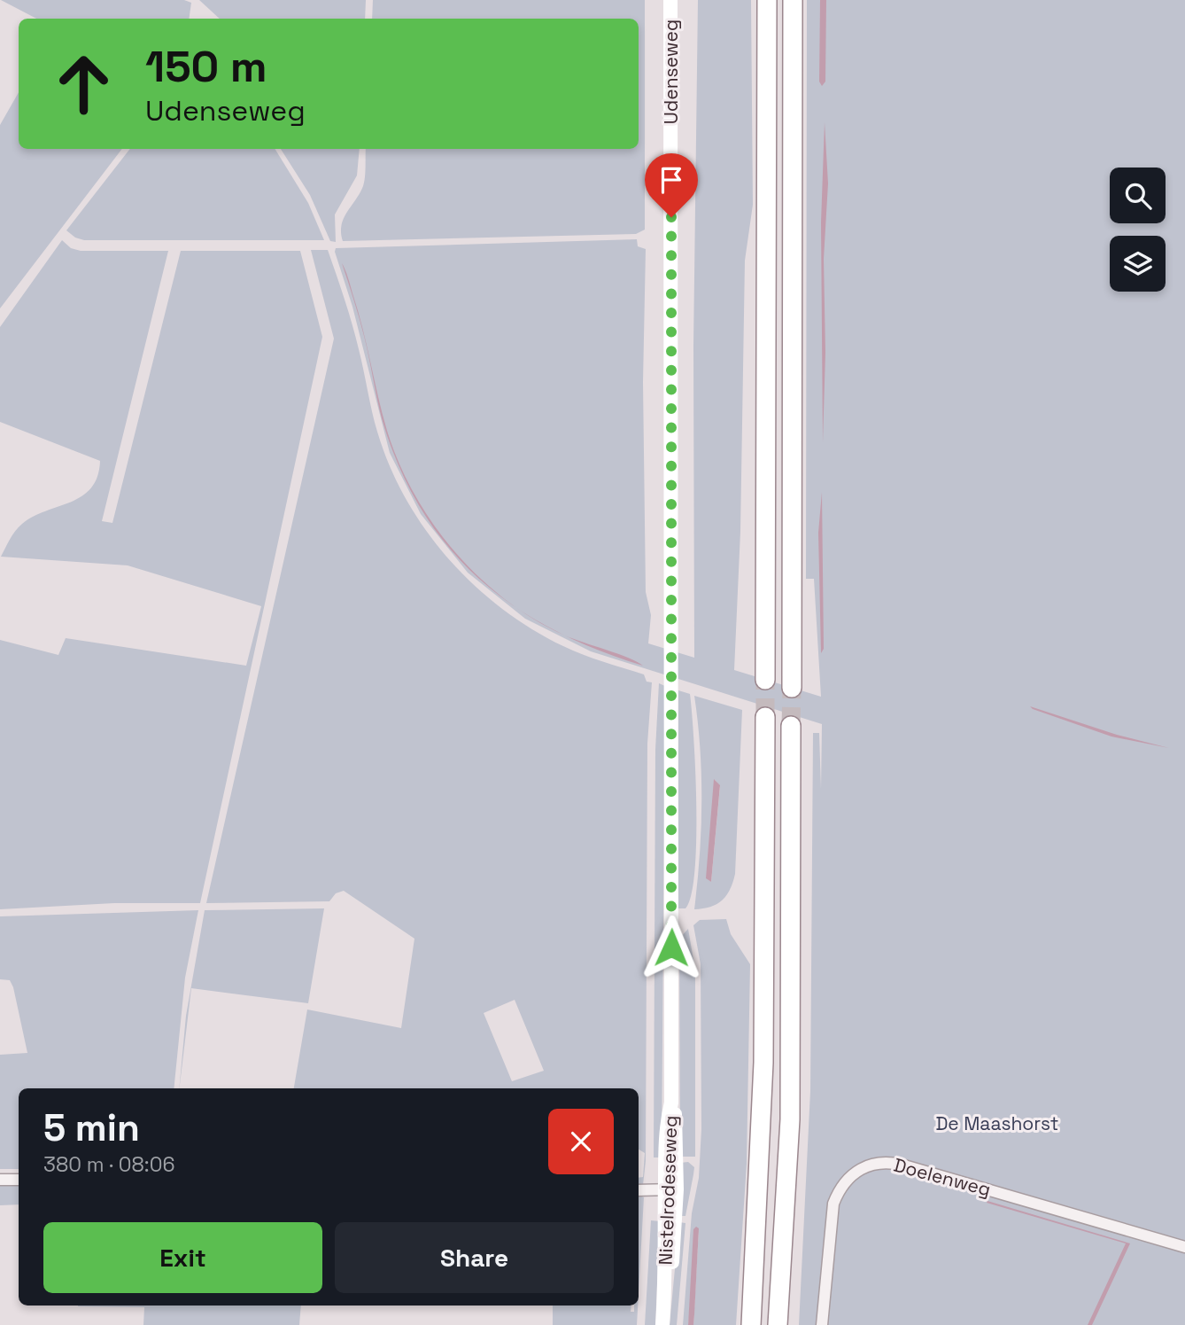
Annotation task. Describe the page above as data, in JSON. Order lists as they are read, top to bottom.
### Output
{
  "streets": {
    "street": ["Udenseweg", "Doelenweg", "Nistelrodeseweg"]
  },
  "crossings": [
    ["Udenseweg", "Nistelrodeseweg"]
  ],
  "parks": ["De Maashorst"],
  "page": {
    "turn": ["150 m", "Udenseweg"],
    "heading": ["5 min", "380 m · 08:06"],
    "buttons": ["Exit", "Share"]
  }
}
